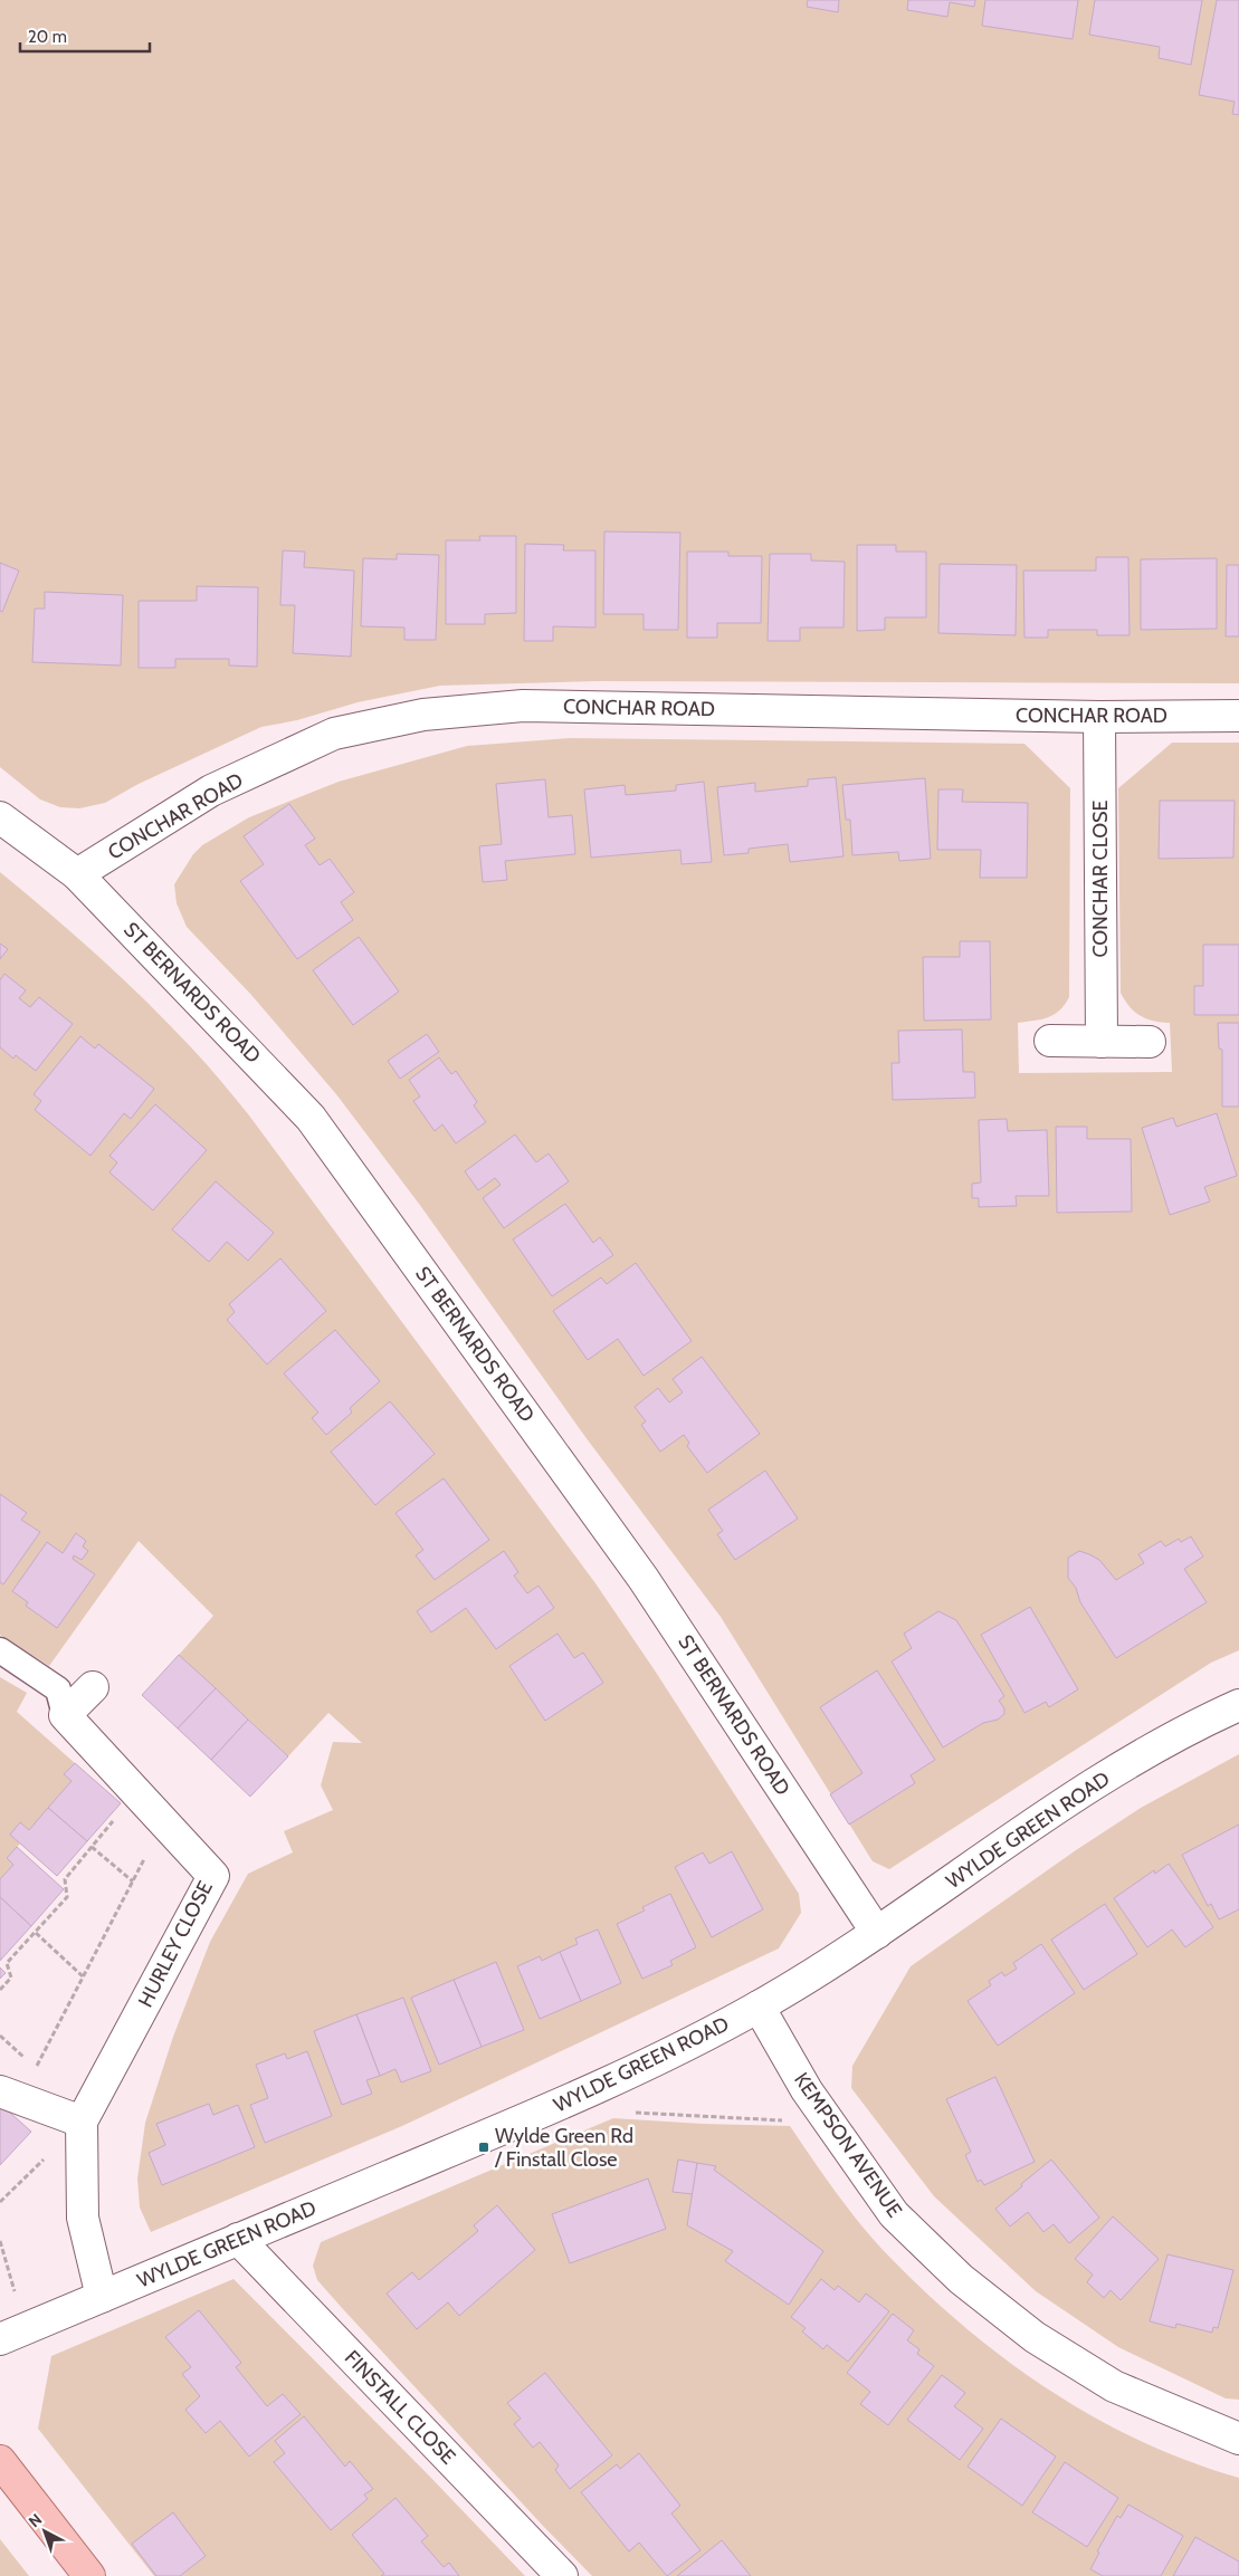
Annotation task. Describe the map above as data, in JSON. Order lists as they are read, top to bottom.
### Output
{
  "streets": {
    "street": [
      "CONCHAR ROAD",
      "CONCHAR CLOSE",
      "ST BERNARDS ROAD",
      "WYLDE GREEN ROAD",
      "HURLEY CLOSE",
      "KEMPSON AVENUE",
      "FINSTALL CLOSE"
    ]
  },
  "crossings": [
    ["CONCHAR ROAD", "CONCHAR CLOSE"],
    ["CONCHAR ROAD", "ST BERNARDS ROAD"],
    ["ST BERNARDS ROAD", "WYLDE GREEN ROAD"],
    ["WYLDE GREEN ROAD", "HURLEY CLOSE"],
    ["WYLDE GREEN ROAD", "KEMPSON AVENUE"],
    ["WYLDE GREEN ROAD", "FINSTALL CLOSE"]
  ],
  "places": {
    "transit": ["Wylde Green Rd / Finstall Close"]
  },
  "scale_bar": "20 m",
  "north": "top left"
}
